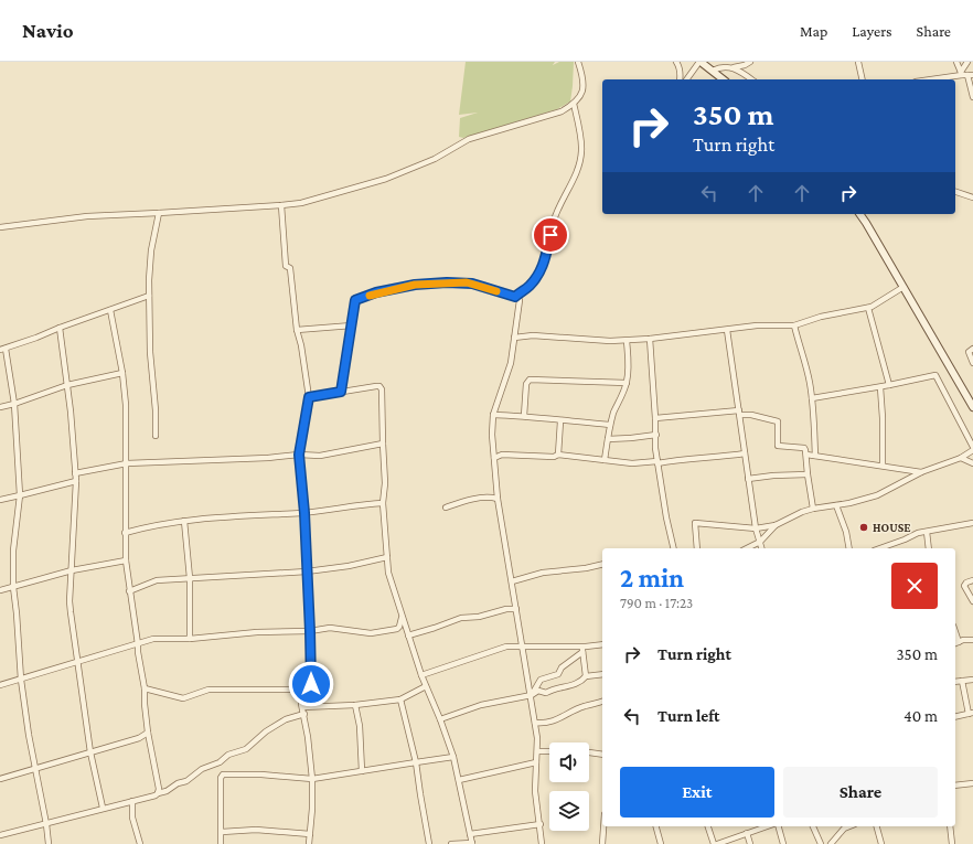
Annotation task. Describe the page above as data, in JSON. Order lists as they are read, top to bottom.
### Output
{
  "places": ["HOUSE"],
  "page": {
    "header": "Navio",
    "nav": ["Map", "Layers", "Share"],
    "turn": ["350 m", "Turn right"],
    "heading": ["2 min", "790 m · 17:23"],
    "list": [
      {
        "name": "Turn right",
        "value": "350 m"
      },
      {
        "name": "Turn left",
        "value": "40 m"
      }
    ],
    "buttons": ["Exit", "Share"]
  }
}
